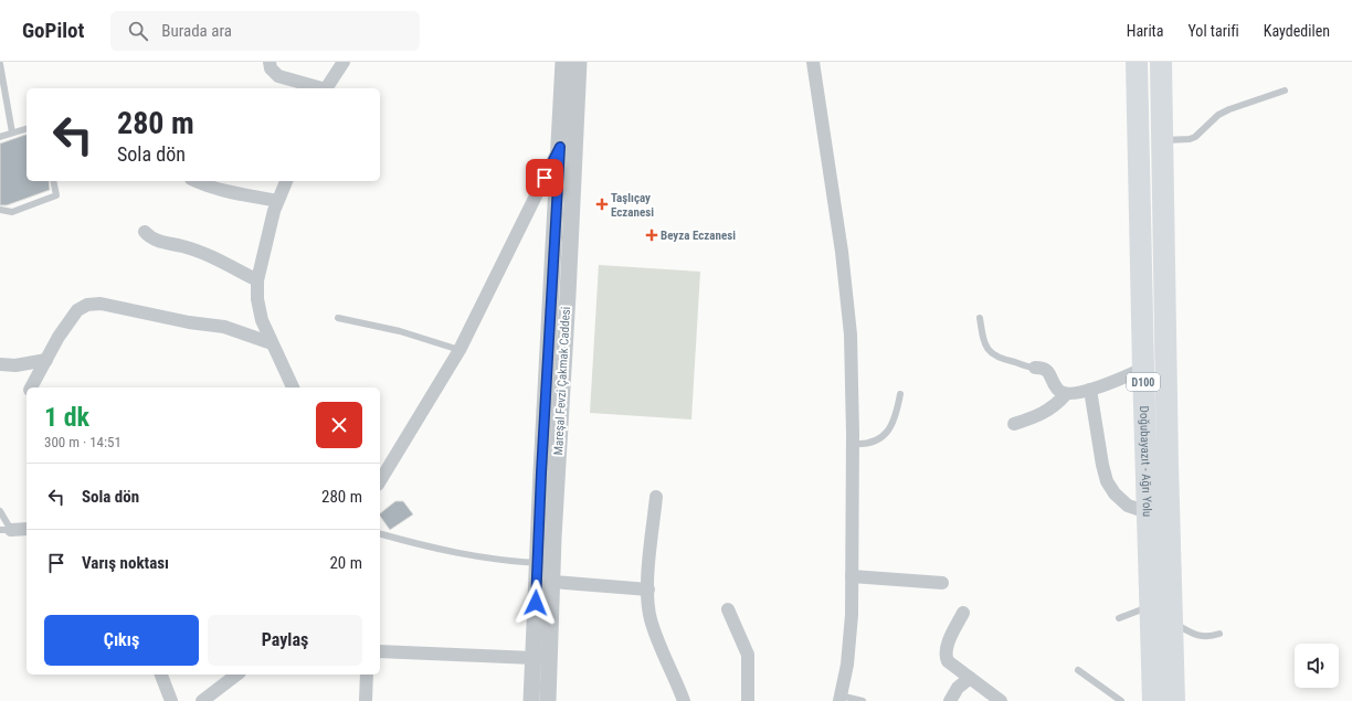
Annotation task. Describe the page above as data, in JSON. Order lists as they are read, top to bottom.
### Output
{
  "streets": {
    "highway": ["D100", "Doğubayazıt - Ağrı Yolu"],
    "street": ["Mareşal Fevzi Çakmak Caddesi"]
  },
  "places": {
    "health": ["Taşlıçay Eczanesi", "Beyza Eczanesi"]
  },
  "page": {
    "header": "GoPilot",
    "search": "Burada ara",
    "nav": ["Harita", "Yol tarifi", "Kaydedilen"],
    "turn": ["280 m", "Sola dön"],
    "heading": ["1 dk", "300 m · 14:51"],
    "list": [
      {
        "name": "Sola dön",
        "value": "280 m"
      },
      {
        "name": "Varış noktası",
        "value": "20 m"
      }
    ],
    "buttons": ["Çıkış", "Paylaş"]
  }
}
